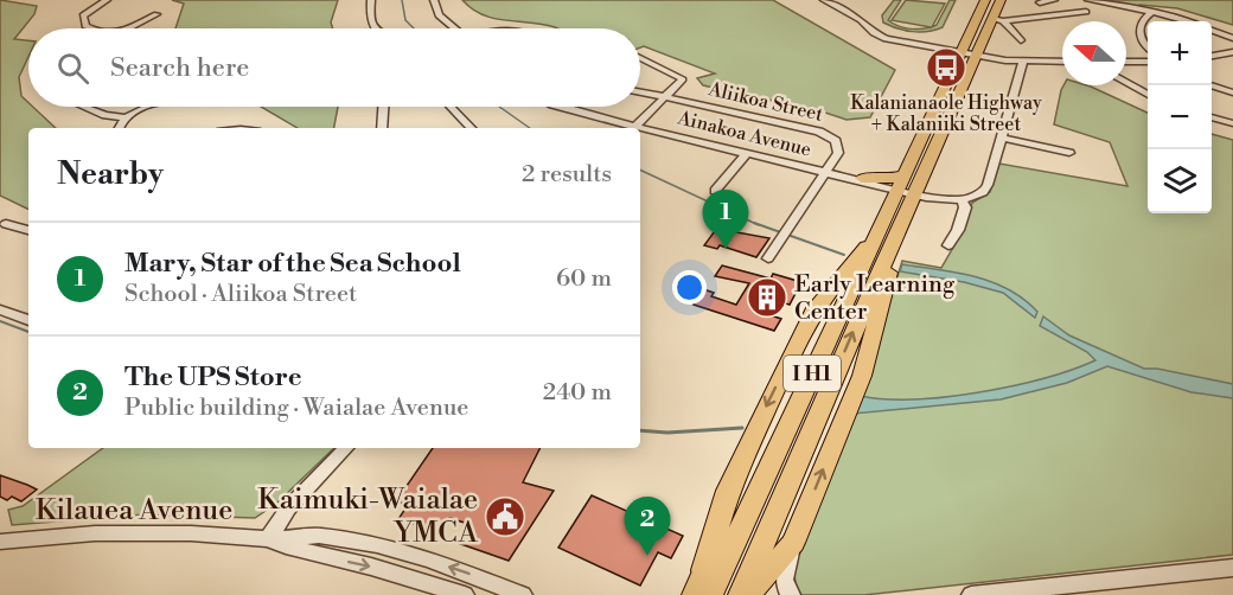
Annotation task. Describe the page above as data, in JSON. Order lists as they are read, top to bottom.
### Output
{
  "streets": {
    "highway": ["I H1"],
    "street": ["Aliikoa Street", "Ainakoa Avenue", "Kilauea Avenue"]
  },
  "crossings": [
    ["Aliikoa Street", "Ainakoa Avenue"]
  ],
  "places": {
    "bus stop": ["Kalanianaole Highway + Kalaniiki Street"],
    "building": ["Early Learning Center"],
    "public building": ["Kaimuki-Waialae YMCA"]
  },
  "north": "left",
  "page": {
    "map_buttons": ["+", "−"],
    "search": "Search here",
    "heading": ["Nearby", "2 results"],
    "pins": ["1", "2"],
    "list": [
      {
        "mark": "1",
        "name": "Mary, Star of the Sea School",
        "note": "School · Aliikoa Street",
        "value": "60 m"
      },
      {
        "mark": "2",
        "name": "The UPS Store",
        "note": "Public building · Waialae Avenue",
        "value": "240 m"
      }
    ]
  }
}
